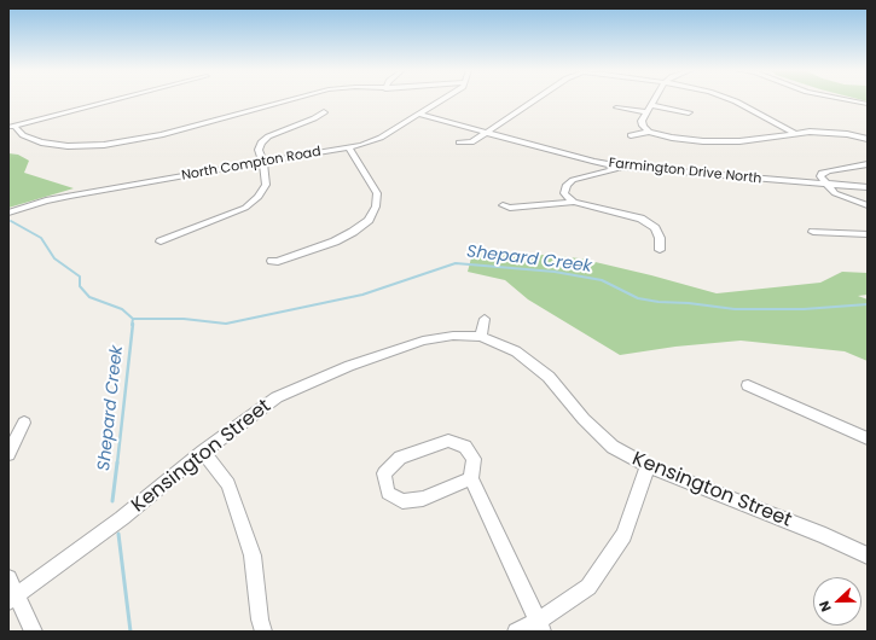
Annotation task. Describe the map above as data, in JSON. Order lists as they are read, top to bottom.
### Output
{
  "streets": {
    "street": ["North Compton Road", "Farmington Drive North", "Kensington Street"]
  },
  "crossings": [
    ["North Compton Road", "Farmington Drive North"]
  ],
  "water": ["Shepard Creek"],
  "north": "left"
}
